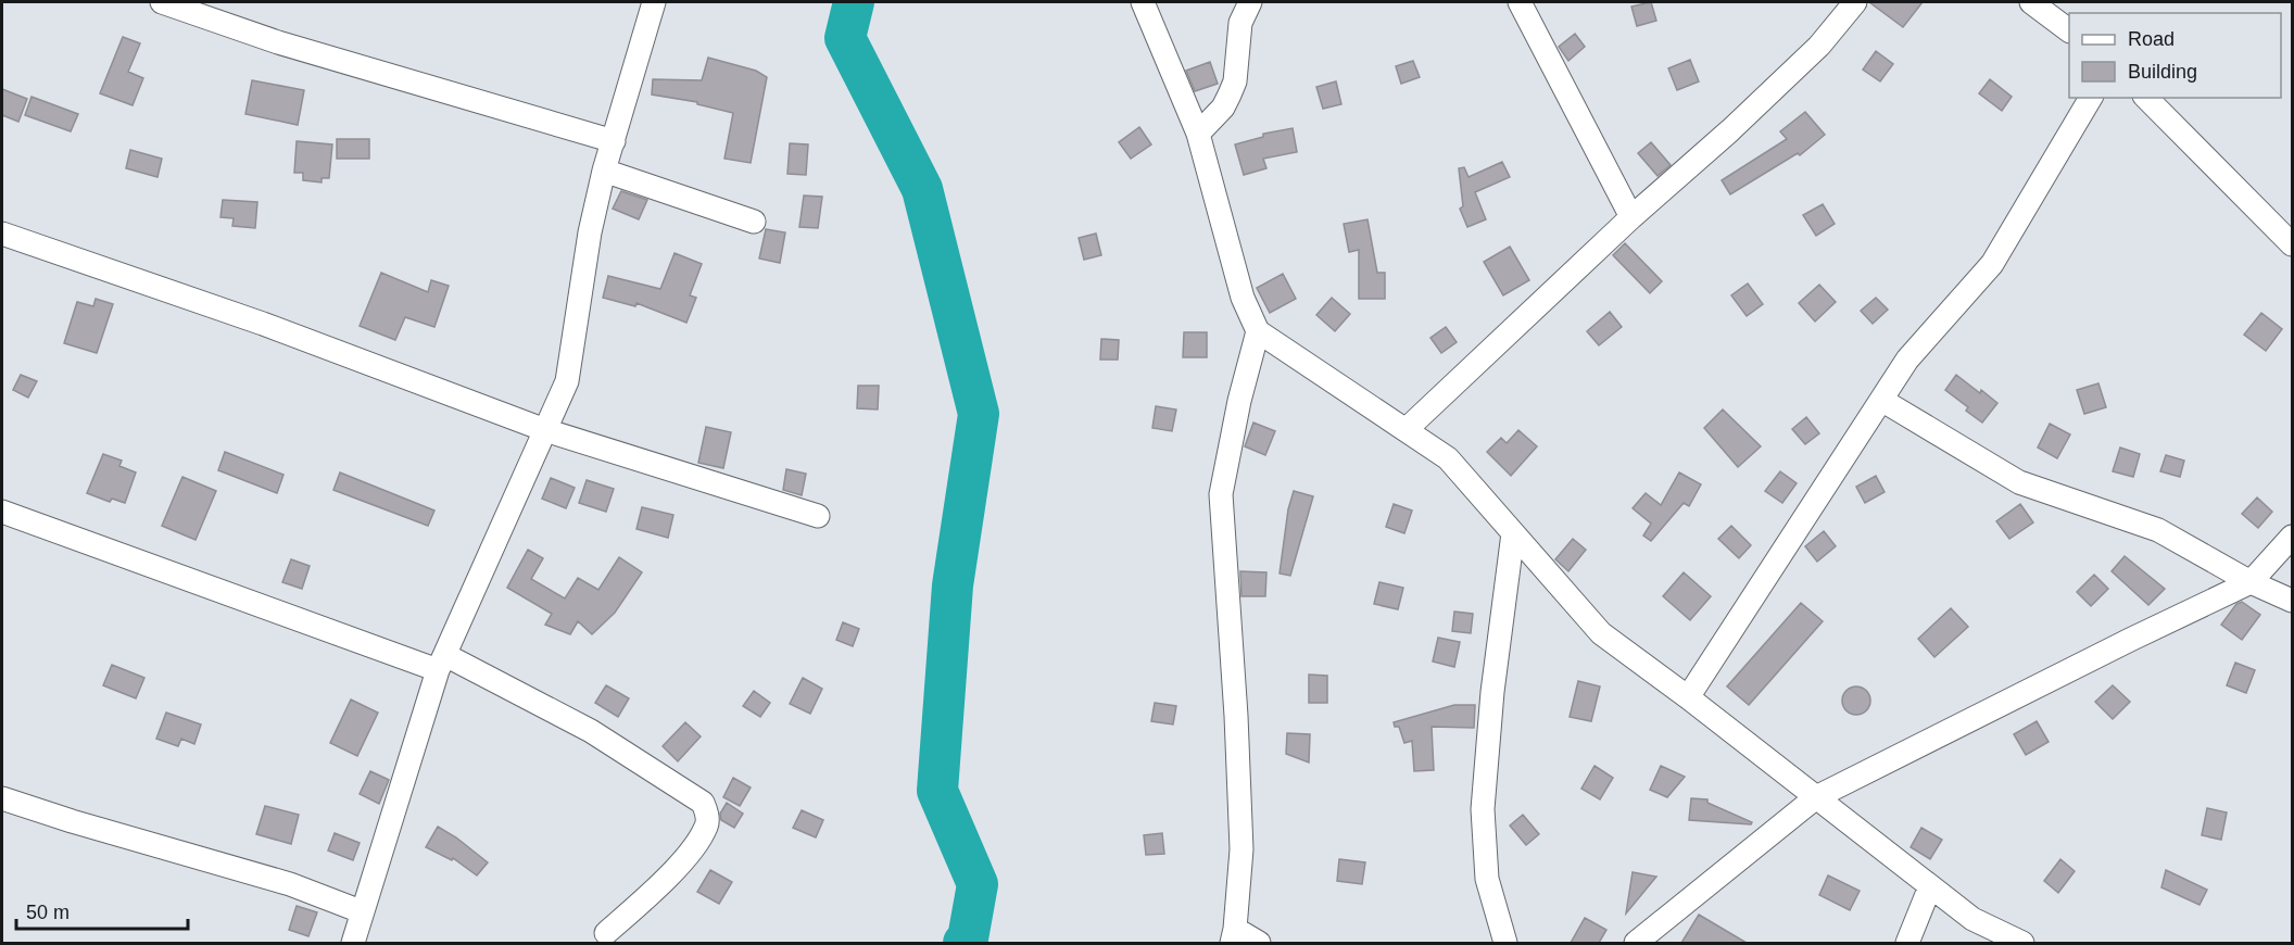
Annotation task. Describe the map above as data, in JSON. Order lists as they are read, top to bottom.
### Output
{
  "legend": ["Road", "Building"],
  "scale_bar": "50 m"
}
